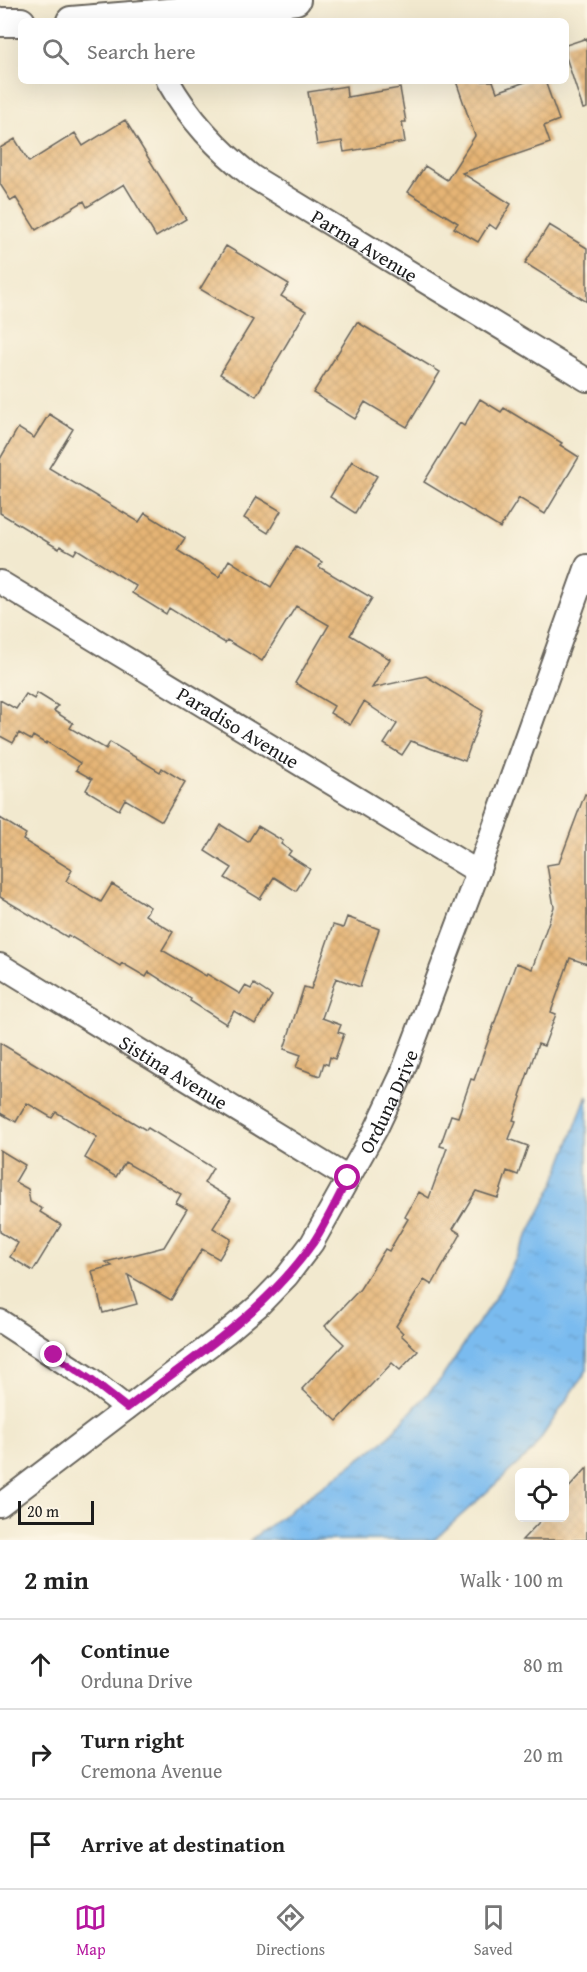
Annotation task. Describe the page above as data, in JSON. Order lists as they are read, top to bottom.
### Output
{
  "streets": {
    "street": [
      "Parma Avenue",
      "Paradiso Avenue",
      "Sistina Avenue",
      "Orduna Drive"
    ]
  },
  "crossings": [
    ["Paradiso Avenue", "Orduna Drive"],
    ["Sistina Avenue", "Orduna Drive"]
  ],
  "scale_bar": "20 m",
  "page": {
    "search": "Search here",
    "scale": "20 m",
    "heading": ["2 min", "Walk · 100 m"],
    "list": [
      ["Continue", "Orduna Drive", "80 m"],
      ["Turn right", "Cremona Avenue", "20 m"],
      "Arrive at destination"
    ],
    "nav": ["Map", "Directions", "Saved"]
  }
}
